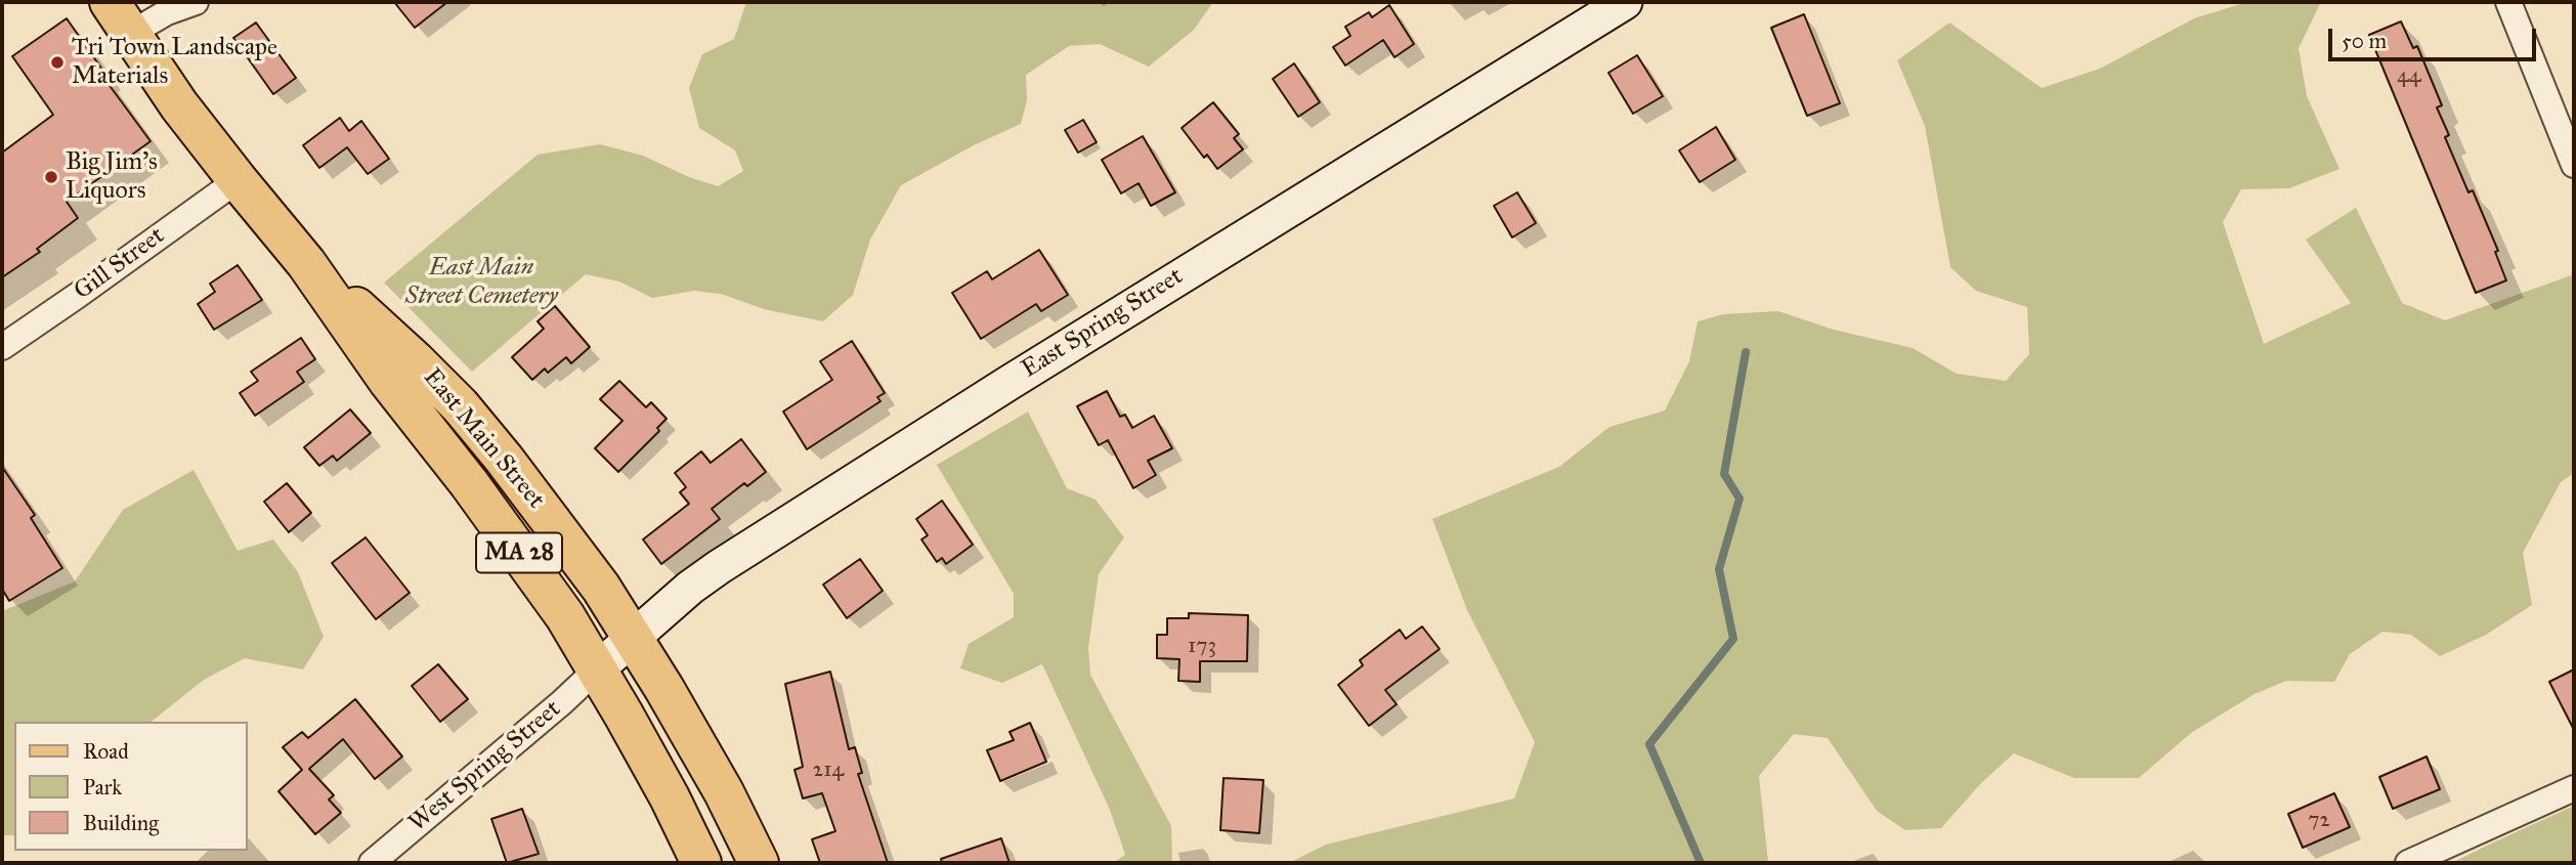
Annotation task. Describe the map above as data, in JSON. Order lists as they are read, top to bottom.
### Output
{
  "streets": {
    "main road": ["East Spring Street", "East Main Street", "MA 28"],
    "street": ["Gill Street", "West Spring Street"]
  },
  "crossings": [
    ["Gill Street", "East Main Street"],
    ["East Spring Street", "East Main Street"],
    ["East Spring Street", "West Spring Street"],
    ["East Main Street", "West Spring Street"]
  ],
  "parks": ["East Main Street Cemetery"],
  "places": ["Tri Town Landscape Materials", "Big Jim's Liquors"],
  "house_numbers": [
    "44",
    "173",
    "214",
    "72"
  ],
  "legend": ["Road", "Park", "Building"],
  "scale_bar": "50 m"
}
